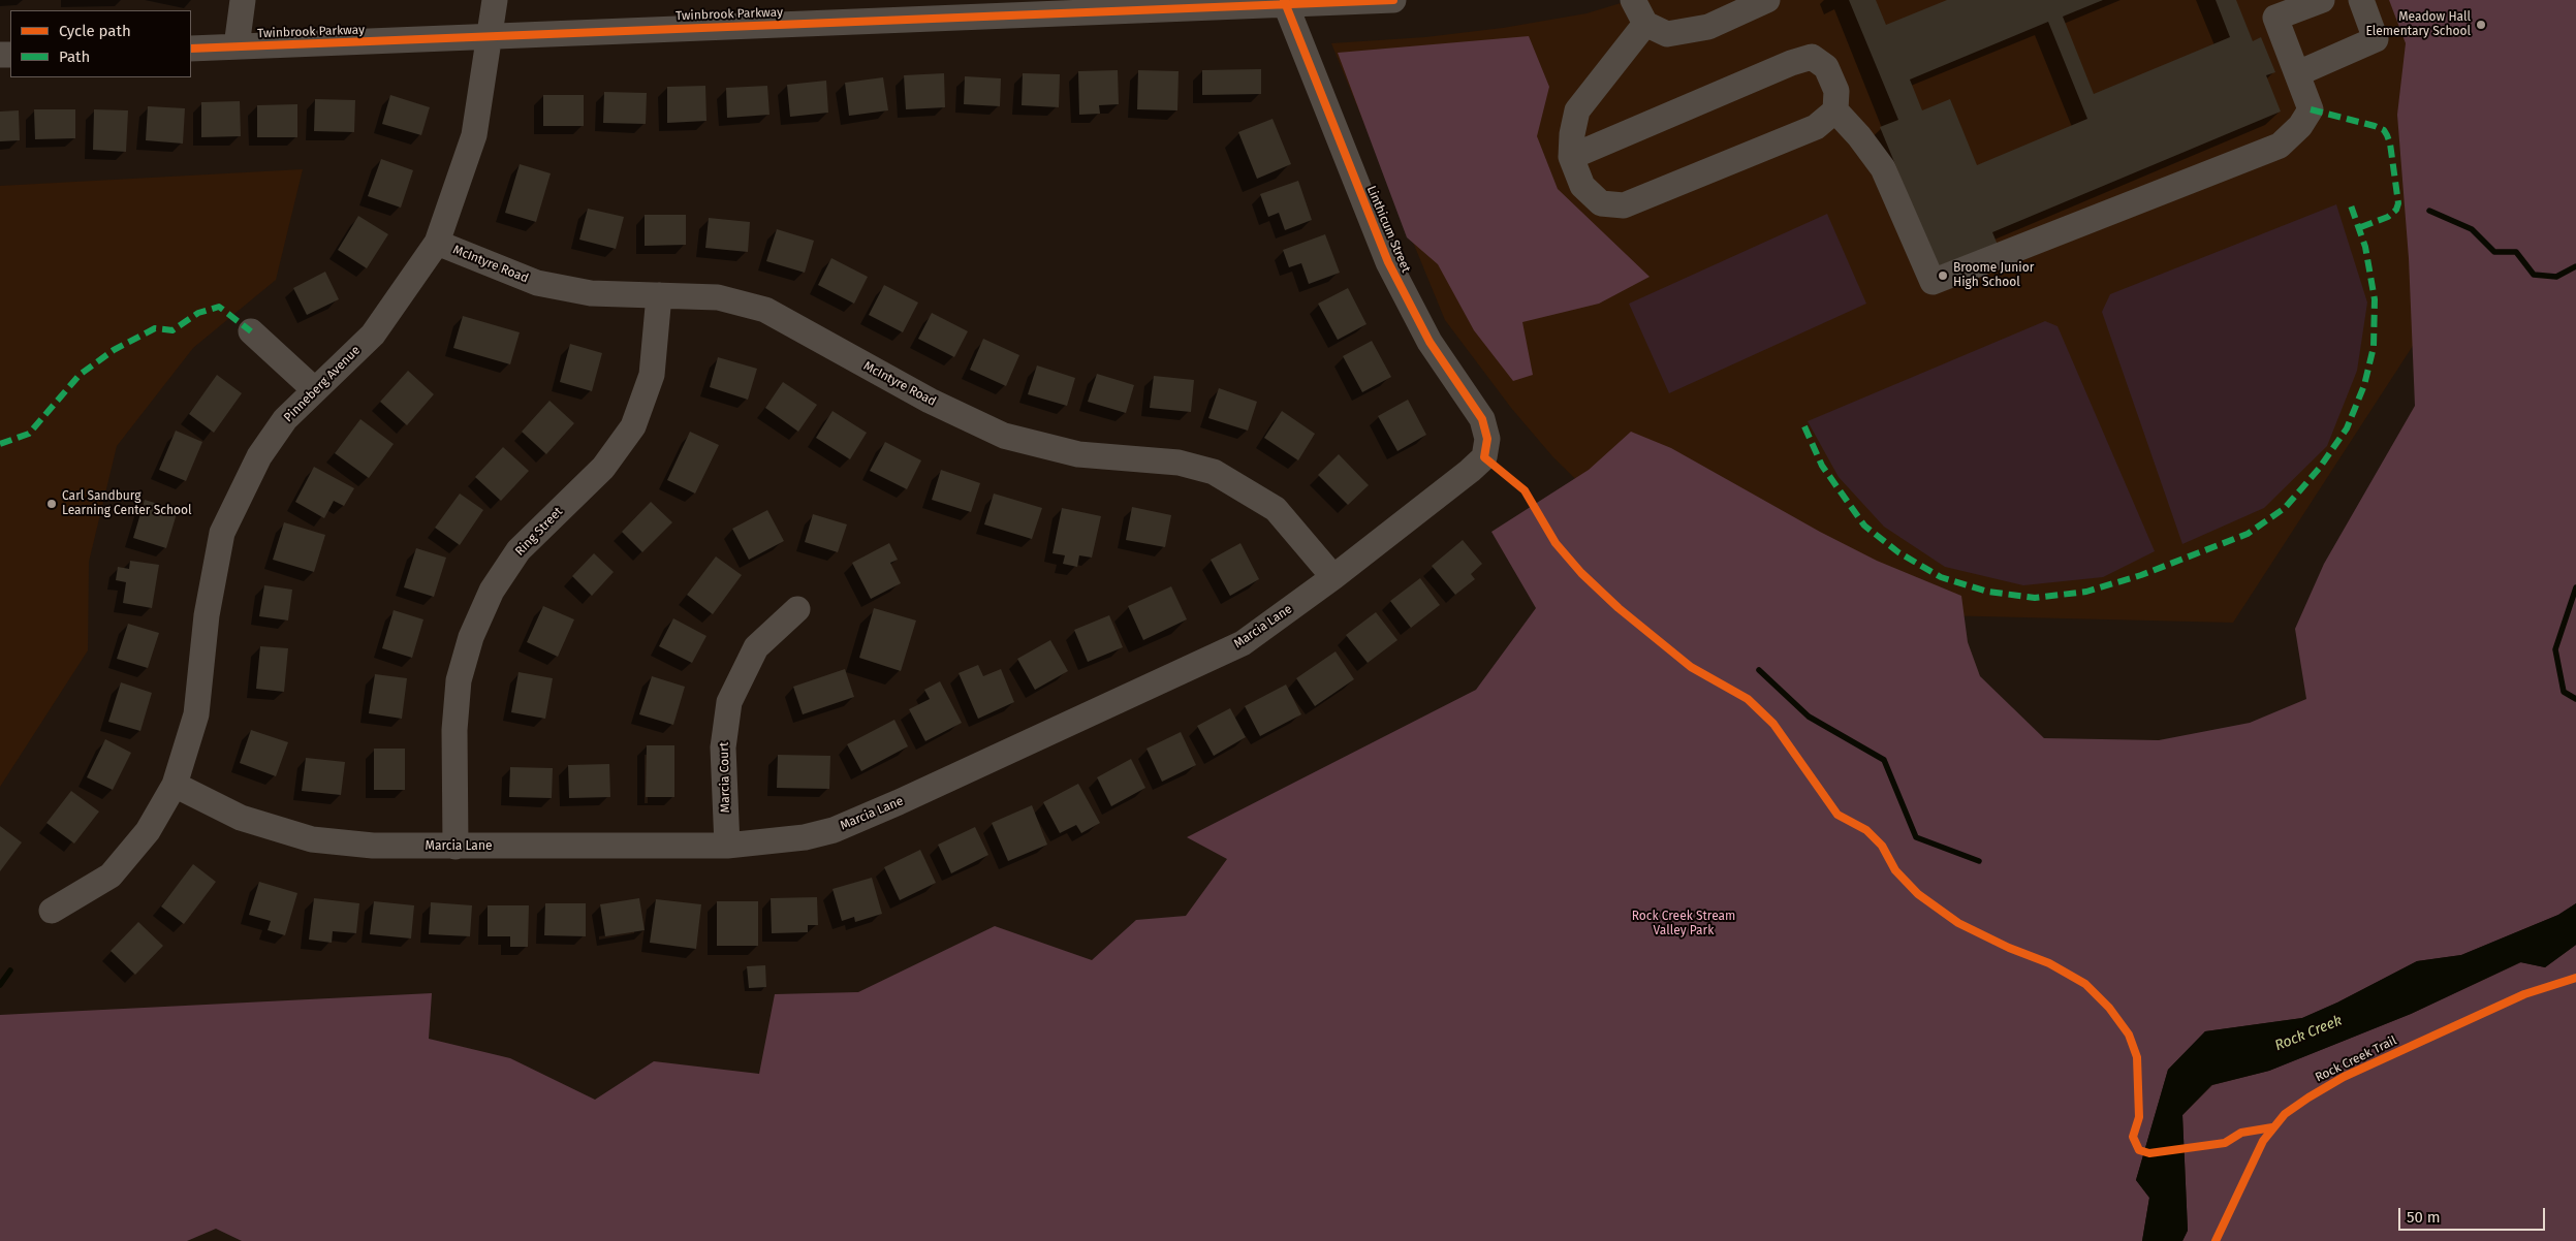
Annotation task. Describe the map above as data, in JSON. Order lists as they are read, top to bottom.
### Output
{
  "streets": {
    "street": [
      "Twinbrook Parkway",
      "Linthicum Street",
      "McIntyre Road",
      "Pinneberg Avenue",
      "Ring Street",
      "Marcia Lane",
      "Marcia Court"
    ],
    "cycle path": ["Rock Creek Trail"]
  },
  "crossings": [
    ["Twinbrook Parkway", "Linthicum Street"],
    ["Twinbrook Parkway", "Pinneberg Avenue"],
    ["Linthicum Street", "Marcia Lane"],
    ["McIntyre Road", "Pinneberg Avenue"],
    ["McIntyre Road", "Ring Street"],
    ["McIntyre Road", "Marcia Lane"],
    ["Pinneberg Avenue", "Marcia Lane"],
    ["Ring Street", "Marcia Lane"],
    ["Marcia Lane", "Marcia Court"]
  ],
  "water": ["Rock Creek"],
  "parks": ["Rock Creek Stream Valley Park"],
  "places": ["Meadow Hall Elementary School", "Broome Junior High School", "Carl Sandburg Learning Center School"],
  "legend": ["Cycle path", "Path"],
  "scale_bar": "50 m"
}
